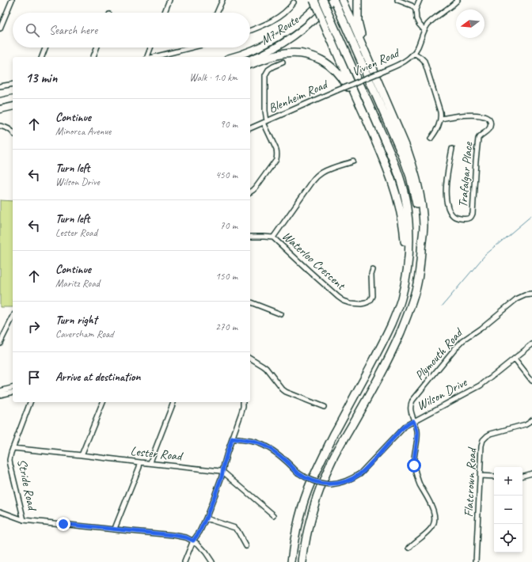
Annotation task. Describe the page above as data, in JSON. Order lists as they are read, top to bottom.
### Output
{
  "streets": {
    "highway": ["M7 Route"],
    "street": [
      "Vivien Road",
      "Blenheim Road",
      "Trafalgar Place",
      "Waterloo Crescent",
      "Plymouth Road",
      "Wilson Drive",
      "Lester Road",
      "Flatcrown Road",
      "Stride Road"
    ]
  },
  "crossings": [
    ["Vivien Road", "Blenheim Road"],
    ["Plymouth Road", "Wilson Drive"],
    ["Lester Road", "Stride Road"]
  ],
  "north": "left",
  "page": {
    "search": "Search here",
    "heading": ["13 min", "Walk · 1.0 km"],
    "list": [
      ["Continue", "Minorca Avenue", "90 m"],
      ["Turn left", "Wilson Drive", "450 m"],
      ["Turn left", "Lester Road", "70 m"],
      ["Continue", "Maritz Road", "150 m"],
      ["Turn right", "Caversham Road", "270 m"],
      "Arrive at destination"
    ],
    "map_buttons": ["+", "−"]
  }
}
